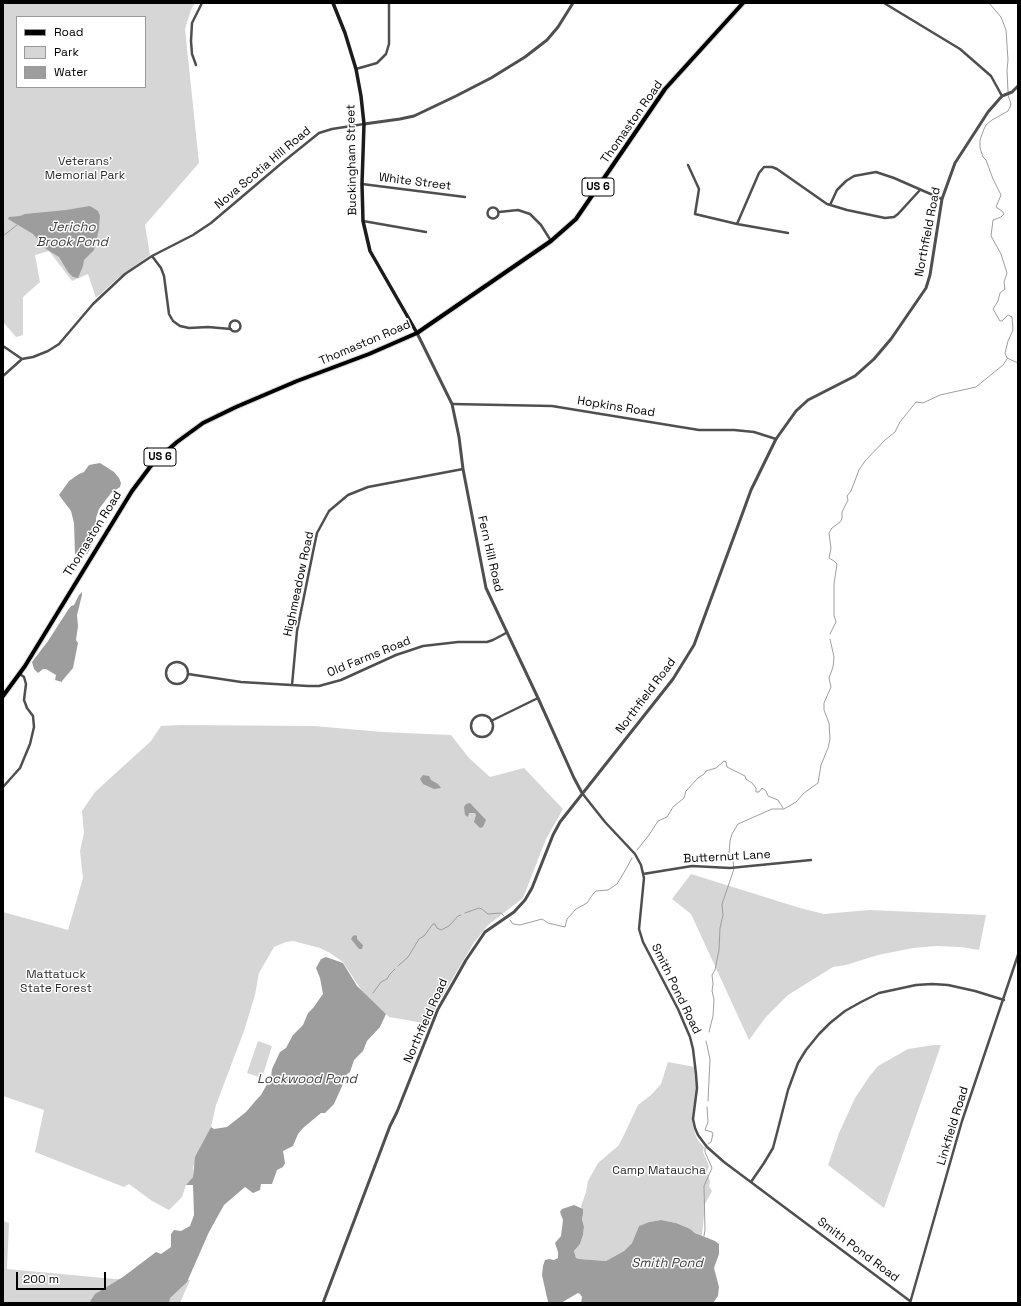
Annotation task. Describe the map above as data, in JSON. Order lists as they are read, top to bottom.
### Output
{
  "streets": {
    "main road": ["Thomaston Road", "Buckingham Street", "US 6"],
    "street": [
      "Nova Scotia Hill Road",
      "White Street",
      "Northfield Road",
      "Hopkins Road",
      "Fern Hill Road",
      "Highmeadow Road",
      "Old Farms Road",
      "Butternut Lane",
      "Smith Pond Road",
      "Linkfield Road"
    ]
  },
  "crossings": [
    ["Thomaston Road", "Buckingham Street"],
    ["Thomaston Road", "Fern Hill Road"],
    ["Buckingham Street", "Nova Scotia Hill Road"],
    ["Buckingham Street", "White Street"],
    ["Buckingham Street", "Fern Hill Road"],
    ["Northfield Road", "Hopkins Road"],
    ["Northfield Road", "Fern Hill Road"],
    ["Northfield Road", "Smith Pond Road"],
    ["Hopkins Road", "Fern Hill Road"],
    ["Fern Hill Road", "Highmeadow Road"],
    ["Fern Hill Road", "Old Farms Road"],
    ["Fern Hill Road", "Smith Pond Road"],
    ["Highmeadow Road", "Old Farms Road"],
    ["Butternut Lane", "Smith Pond Road"],
    ["Smith Pond Road", "Linkfield Road"]
  ],
  "water": ["Jericho Brook Pond", "Lockwood Pond", "Smith Pond"],
  "parks": ["Veterans' Memorial Park", "Mattatuck State Forest", "Camp Mataucha"],
  "legend": ["Road", "Park", "Water"],
  "scale_bar": "200 m"
}
